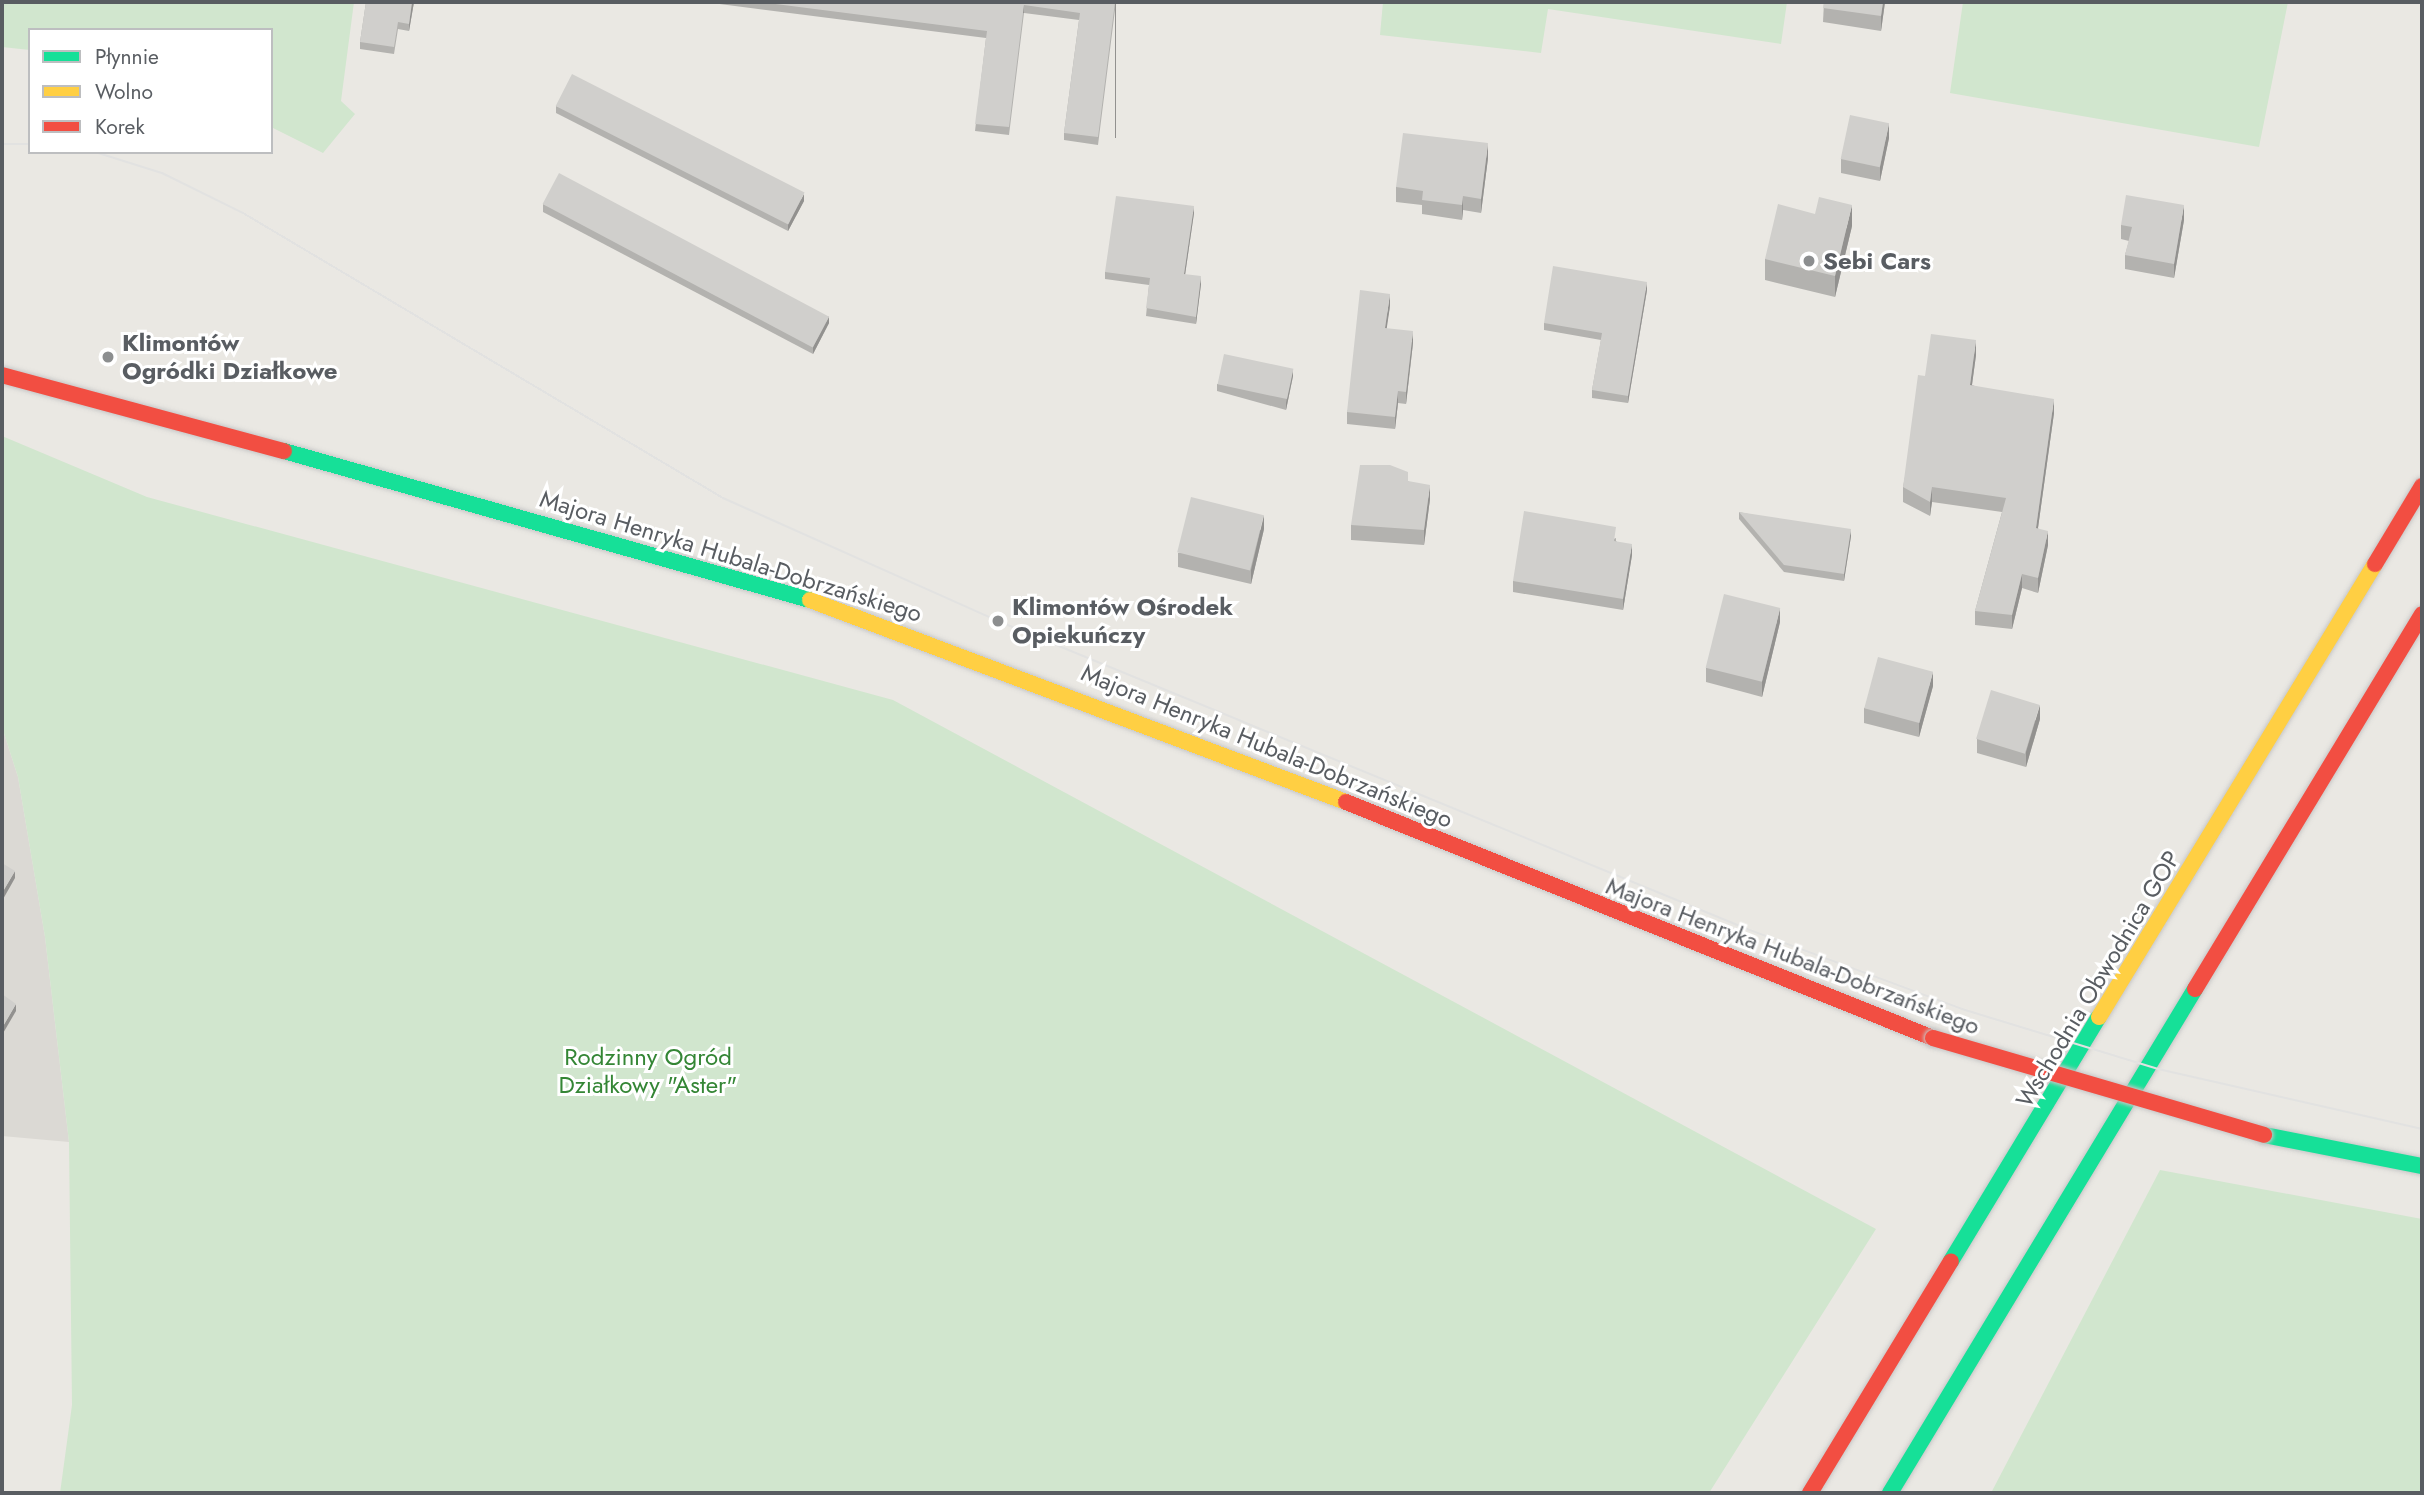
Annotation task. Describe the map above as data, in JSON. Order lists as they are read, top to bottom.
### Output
{
  "streets": {
    "main road": ["Majora Henryka Hubala-Dobrzańskiego", "Wschodnia Obwodnica GOP"]
  },
  "parks": ["Rodzinny Ogród Działkowy \"Aster\""],
  "places": ["Sebi Cars", "Klimontów Ogródki Działkowe", "Klimontów Ośrodek Opiekuńczy"],
  "legend": ["Płynnie", "Wolno", "Korek"]
}
